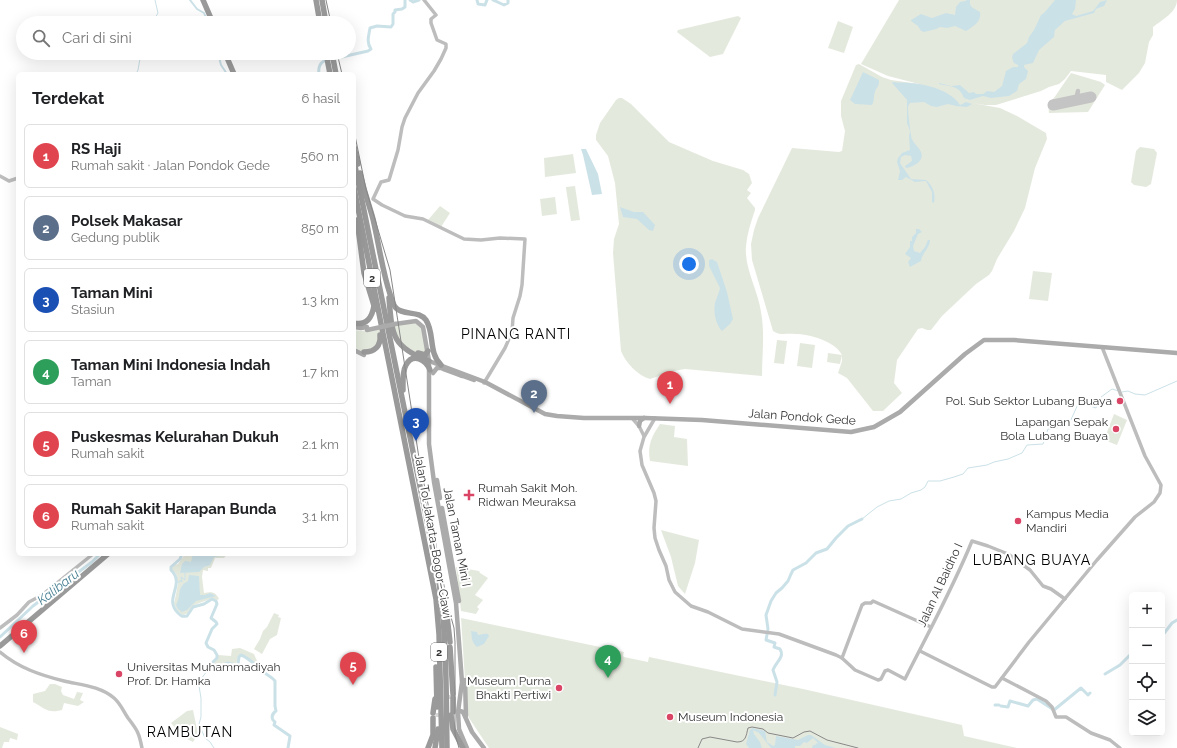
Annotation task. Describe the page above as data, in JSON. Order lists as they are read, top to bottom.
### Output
{
  "streets": {
    "highway": ["2", "Jalan Tol Jakarta–Bogor–Ciawi"],
    "main road": ["Jalan Pondok Gede", "Jalan Taman Mini I"],
    "street": ["Jalan Al Baidho I"]
  },
  "districts": ["PINANG RANTI", "LUBANG BUAYA", "RAMBUTAN"],
  "water": ["Kalibaru"],
  "places": {
    "other": [
      "Pol. Sub Sektor Lubang Buaya",
      "Lapangan Sepak Bola Lubang Buaya",
      "Kampus Media Mandiri",
      "Universitas Muhammadiyah Prof. Dr. Hamka",
      "Museum Purna Bhakti Pertiwi",
      "Museum Indonesia"
    ],
    "health": ["Rumah Sakit Moh. Ridwan Meuraksa"]
  },
  "page": {
    "search": "Cari di sini",
    "heading": ["Terdekat", "6 hasil"],
    "list": [
      {
        "mark": "1",
        "name": "RS Haji",
        "note": "Rumah sakit · Jalan Pondok Gede",
        "value": "560 m"
      },
      {
        "mark": "2",
        "name": "Polsek Makasar",
        "note": "Gedung publik",
        "value": "850 m"
      },
      {
        "mark": "3",
        "name": "Taman Mini",
        "note": "Stasiun",
        "value": "1.3 km"
      },
      {
        "mark": "4",
        "name": "Taman Mini Indonesia Indah",
        "note": "Taman",
        "value": "1.7 km"
      },
      {
        "mark": "5",
        "name": "Puskesmas Kelurahan Dukuh",
        "note": "Rumah sakit",
        "value": "2.1 km"
      },
      {
        "mark": "6",
        "name": "Rumah Sakit Harapan Bunda",
        "note": "Rumah sakit",
        "value": "3.1 km"
      }
    ],
    "pins": [
      "1",
      "2",
      "3",
      "6",
      "4",
      "5"
    ],
    "map_buttons": ["+", "−"]
  }
}
